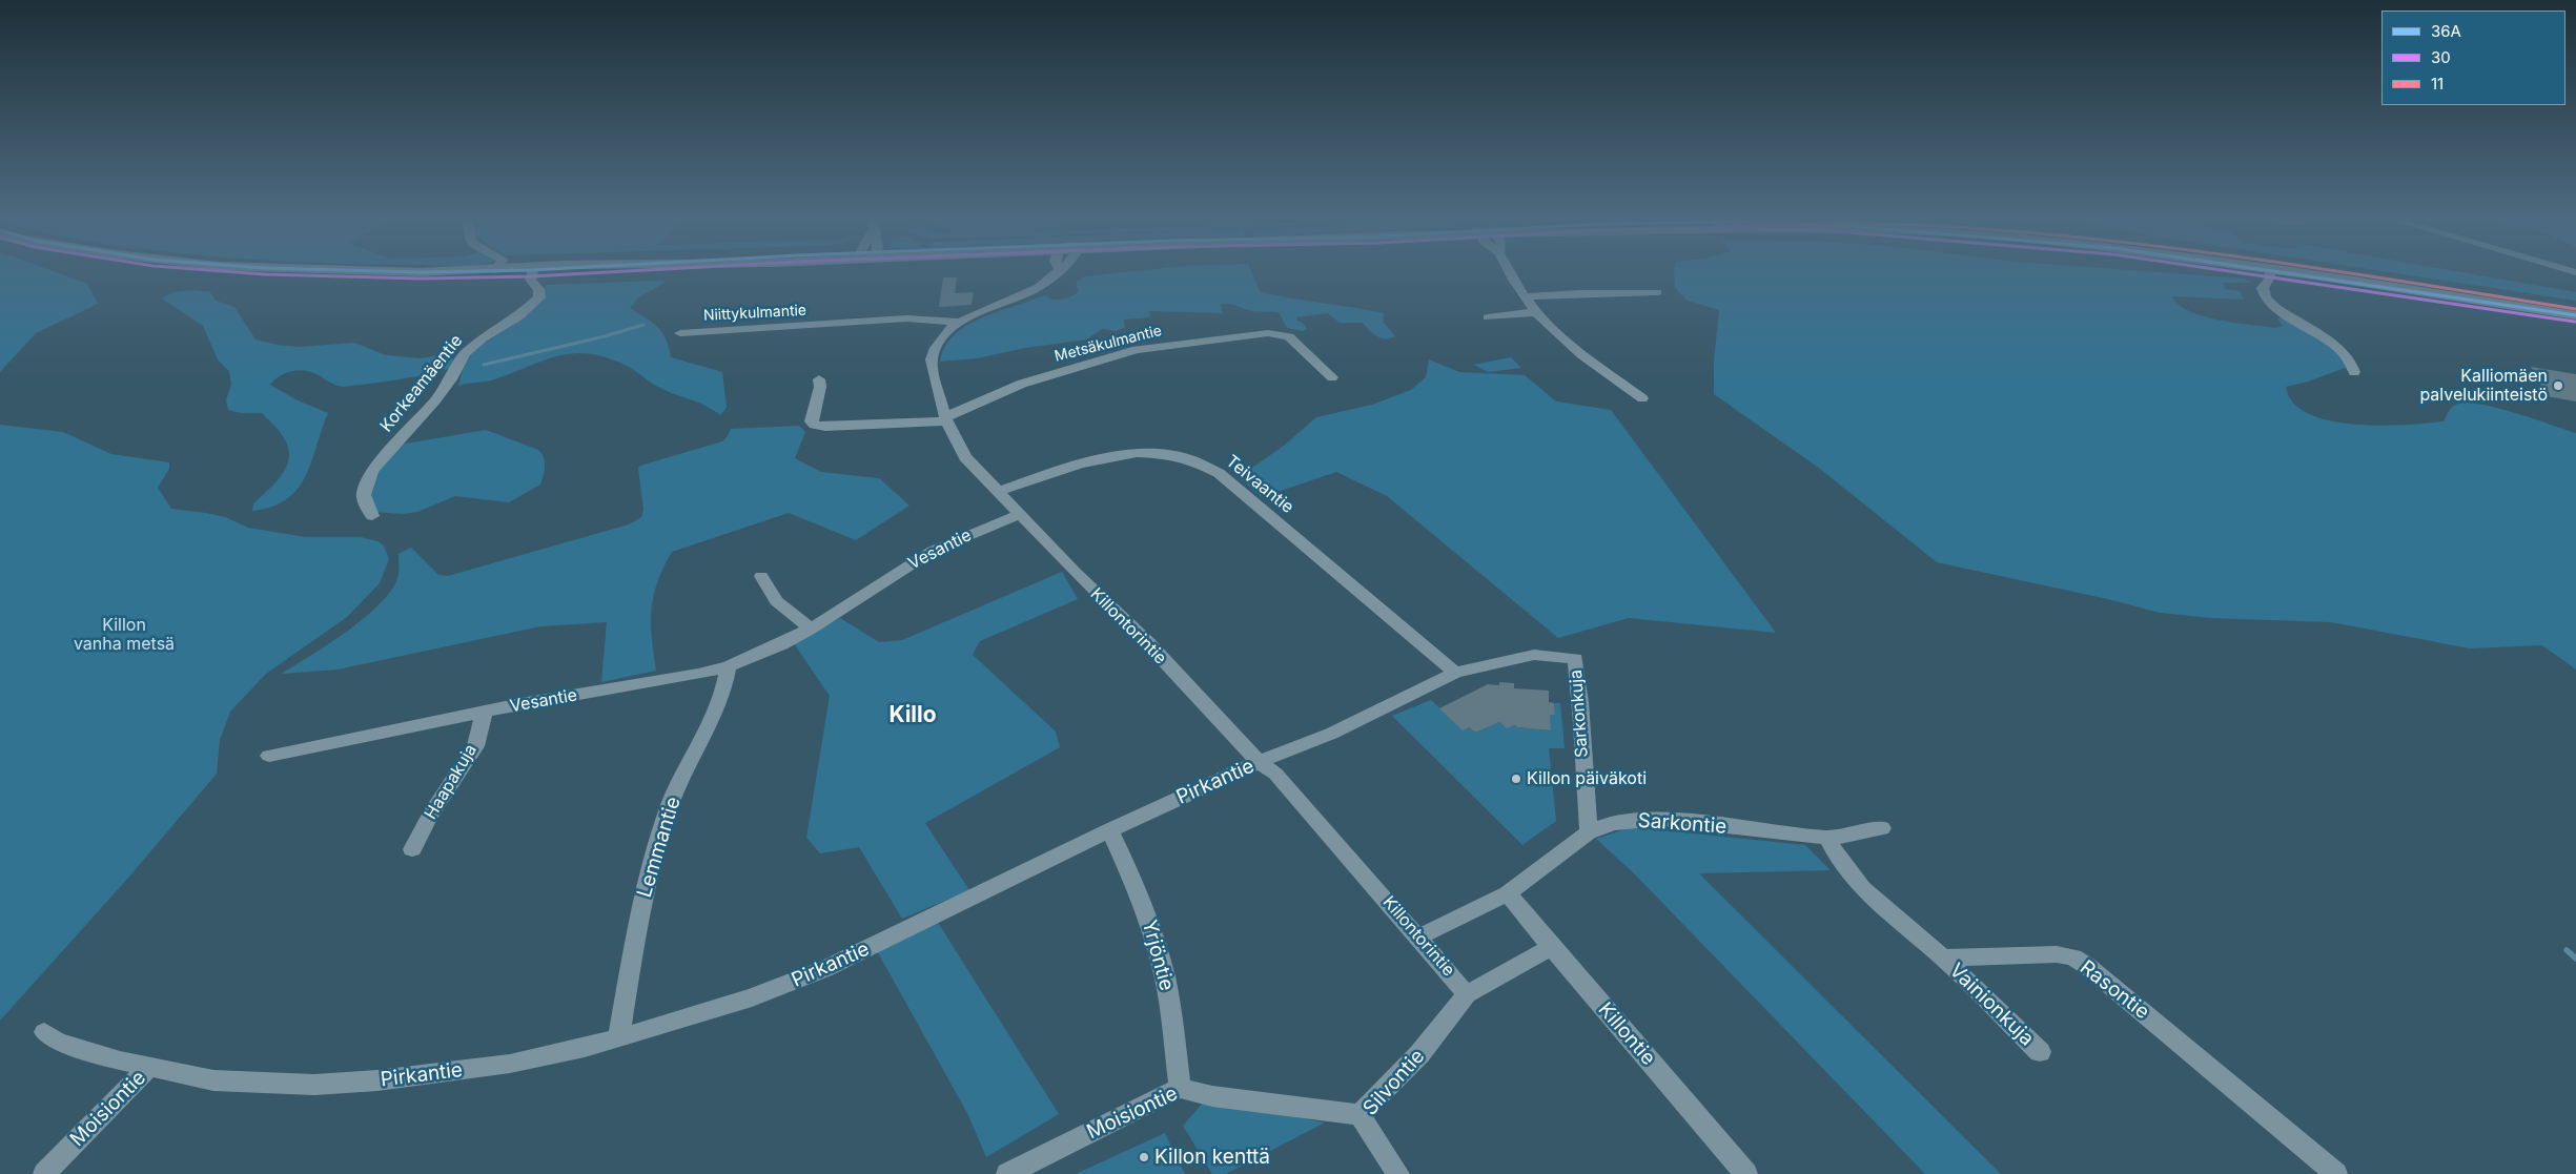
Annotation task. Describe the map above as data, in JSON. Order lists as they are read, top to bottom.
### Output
{
  "streets": {
    "street": [
      "Niittykulmantie",
      "Metsäkulmantie",
      "Korkeamäentie",
      "Teivaantie",
      "Vesantie",
      "Killontorintie",
      "Sarkonkuja",
      "Haapakuja",
      "Pirkantie",
      "Sarkontie",
      "Lemmantie",
      "Yrjöntie",
      "Rasontie",
      "Vainionkuja",
      "Killontie",
      "Silvontie",
      "Moisiontie"
    ]
  },
  "crossings": [
    ["Niittykulmantie", "Killontorintie"],
    ["Metsäkulmantie", "Killontorintie"],
    ["Teivaantie", "Killontorintie"],
    ["Teivaantie", "Pirkantie"],
    ["Vesantie", "Killontorintie"],
    ["Vesantie", "Haapakuja"],
    ["Vesantie", "Lemmantie"],
    ["Killontorintie", "Pirkantie"],
    ["Killontorintie", "Sarkontie"],
    ["Killontorintie", "Silvontie"],
    ["Sarkonkuja", "Pirkantie"],
    ["Sarkonkuja", "Sarkontie"],
    ["Pirkantie", "Lemmantie"],
    ["Pirkantie", "Yrjöntie"],
    ["Pirkantie", "Moisiontie"],
    ["Sarkontie", "Killontie"],
    ["Yrjöntie", "Moisiontie"],
    ["Rasontie", "Vainionkuja"],
    ["Silvontie", "Moisiontie"]
  ],
  "districts": ["Killo"],
  "parks": ["Killon vanha metsä"],
  "places": ["Kalliomäen palvelukiinteistö", "Killon päiväkoti", "Killon kenttä"],
  "lines": ["transit line 36A", "transit line 30", "transit line 11"],
  "legend": ["36A", "30", "11"]
}
